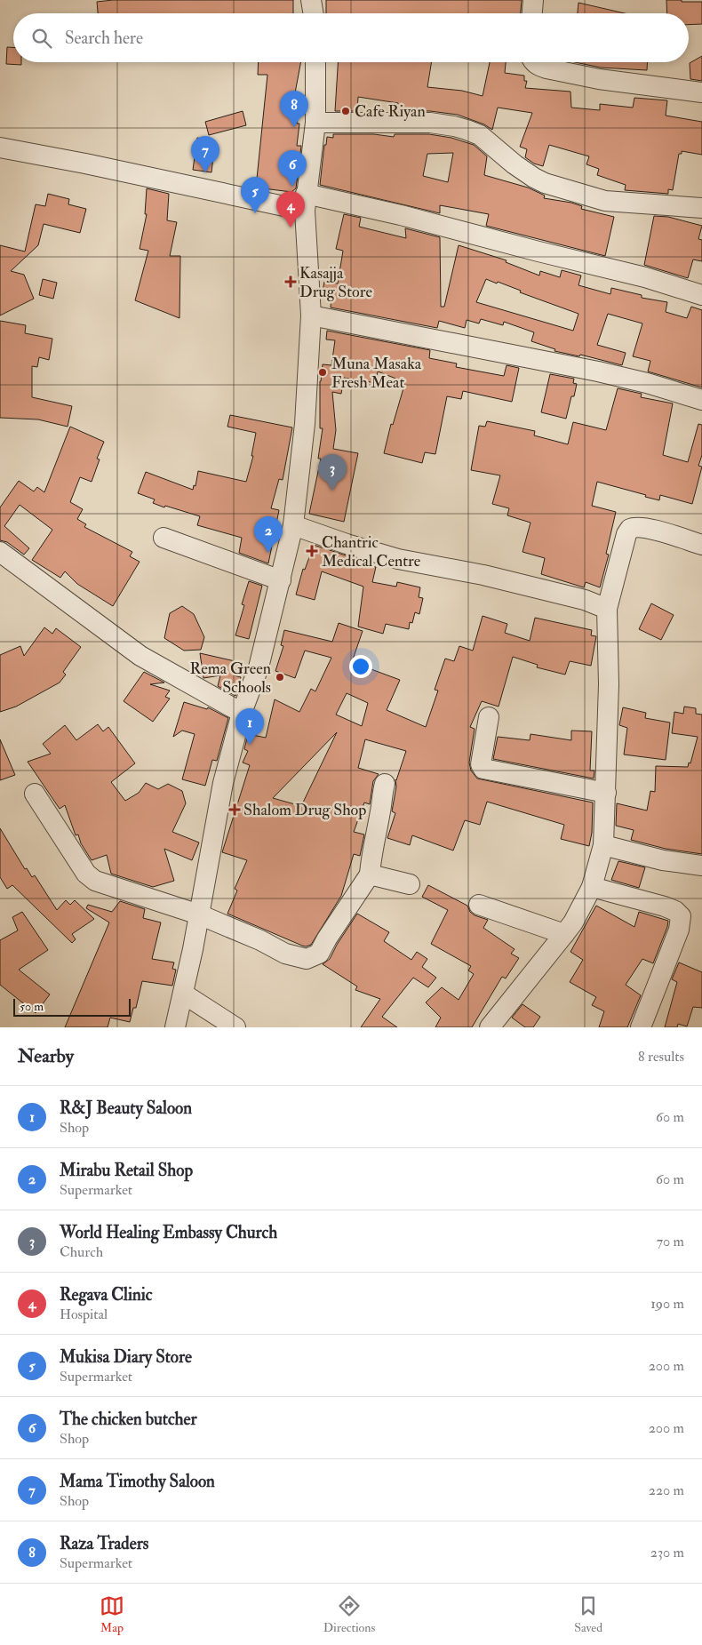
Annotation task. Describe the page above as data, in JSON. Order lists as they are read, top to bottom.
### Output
{
  "places": {
    "other": ["Cafe Riyan", "Muna Masaka Fresh Meat", "Rema Green Schools"],
    "health": ["Kasajja Drug Store", "Chantric Medical Centre", "Shalom Drug Shop"]
  },
  "scale_bar": "50 m",
  "page": {
    "search": "Search here",
    "pins": [
      "8",
      "7",
      "6",
      "5",
      "4",
      "3",
      "2",
      "1"
    ],
    "scale": "50 m",
    "heading": ["Nearby", "8 results"],
    "list": [
      {
        "mark": "1",
        "name": "R&J Beauty Saloon",
        "note": "Shop",
        "value": "60 m"
      },
      {
        "mark": "2",
        "name": "Mirabu Retail Shop",
        "note": "Supermarket",
        "value": "60 m"
      },
      {
        "mark": "3",
        "name": "World Healing Embassy Church",
        "note": "Church",
        "value": "70 m"
      },
      {
        "mark": "4",
        "name": "Regava Clinic",
        "note": "Hospital",
        "value": "190 m"
      },
      {
        "mark": "5",
        "name": "Mukisa Diary Store",
        "note": "Supermarket",
        "value": "200 m"
      },
      {
        "mark": "6",
        "name": "The chicken butcher",
        "note": "Shop",
        "value": "200 m"
      },
      {
        "mark": "7",
        "name": "Mama Timothy Saloon",
        "note": "Shop",
        "value": "220 m"
      },
      {
        "mark": "8",
        "name": "Raza Traders",
        "note": "Supermarket",
        "value": "230 m"
      }
    ],
    "nav": ["Map", "Directions", "Saved"]
  }
}
